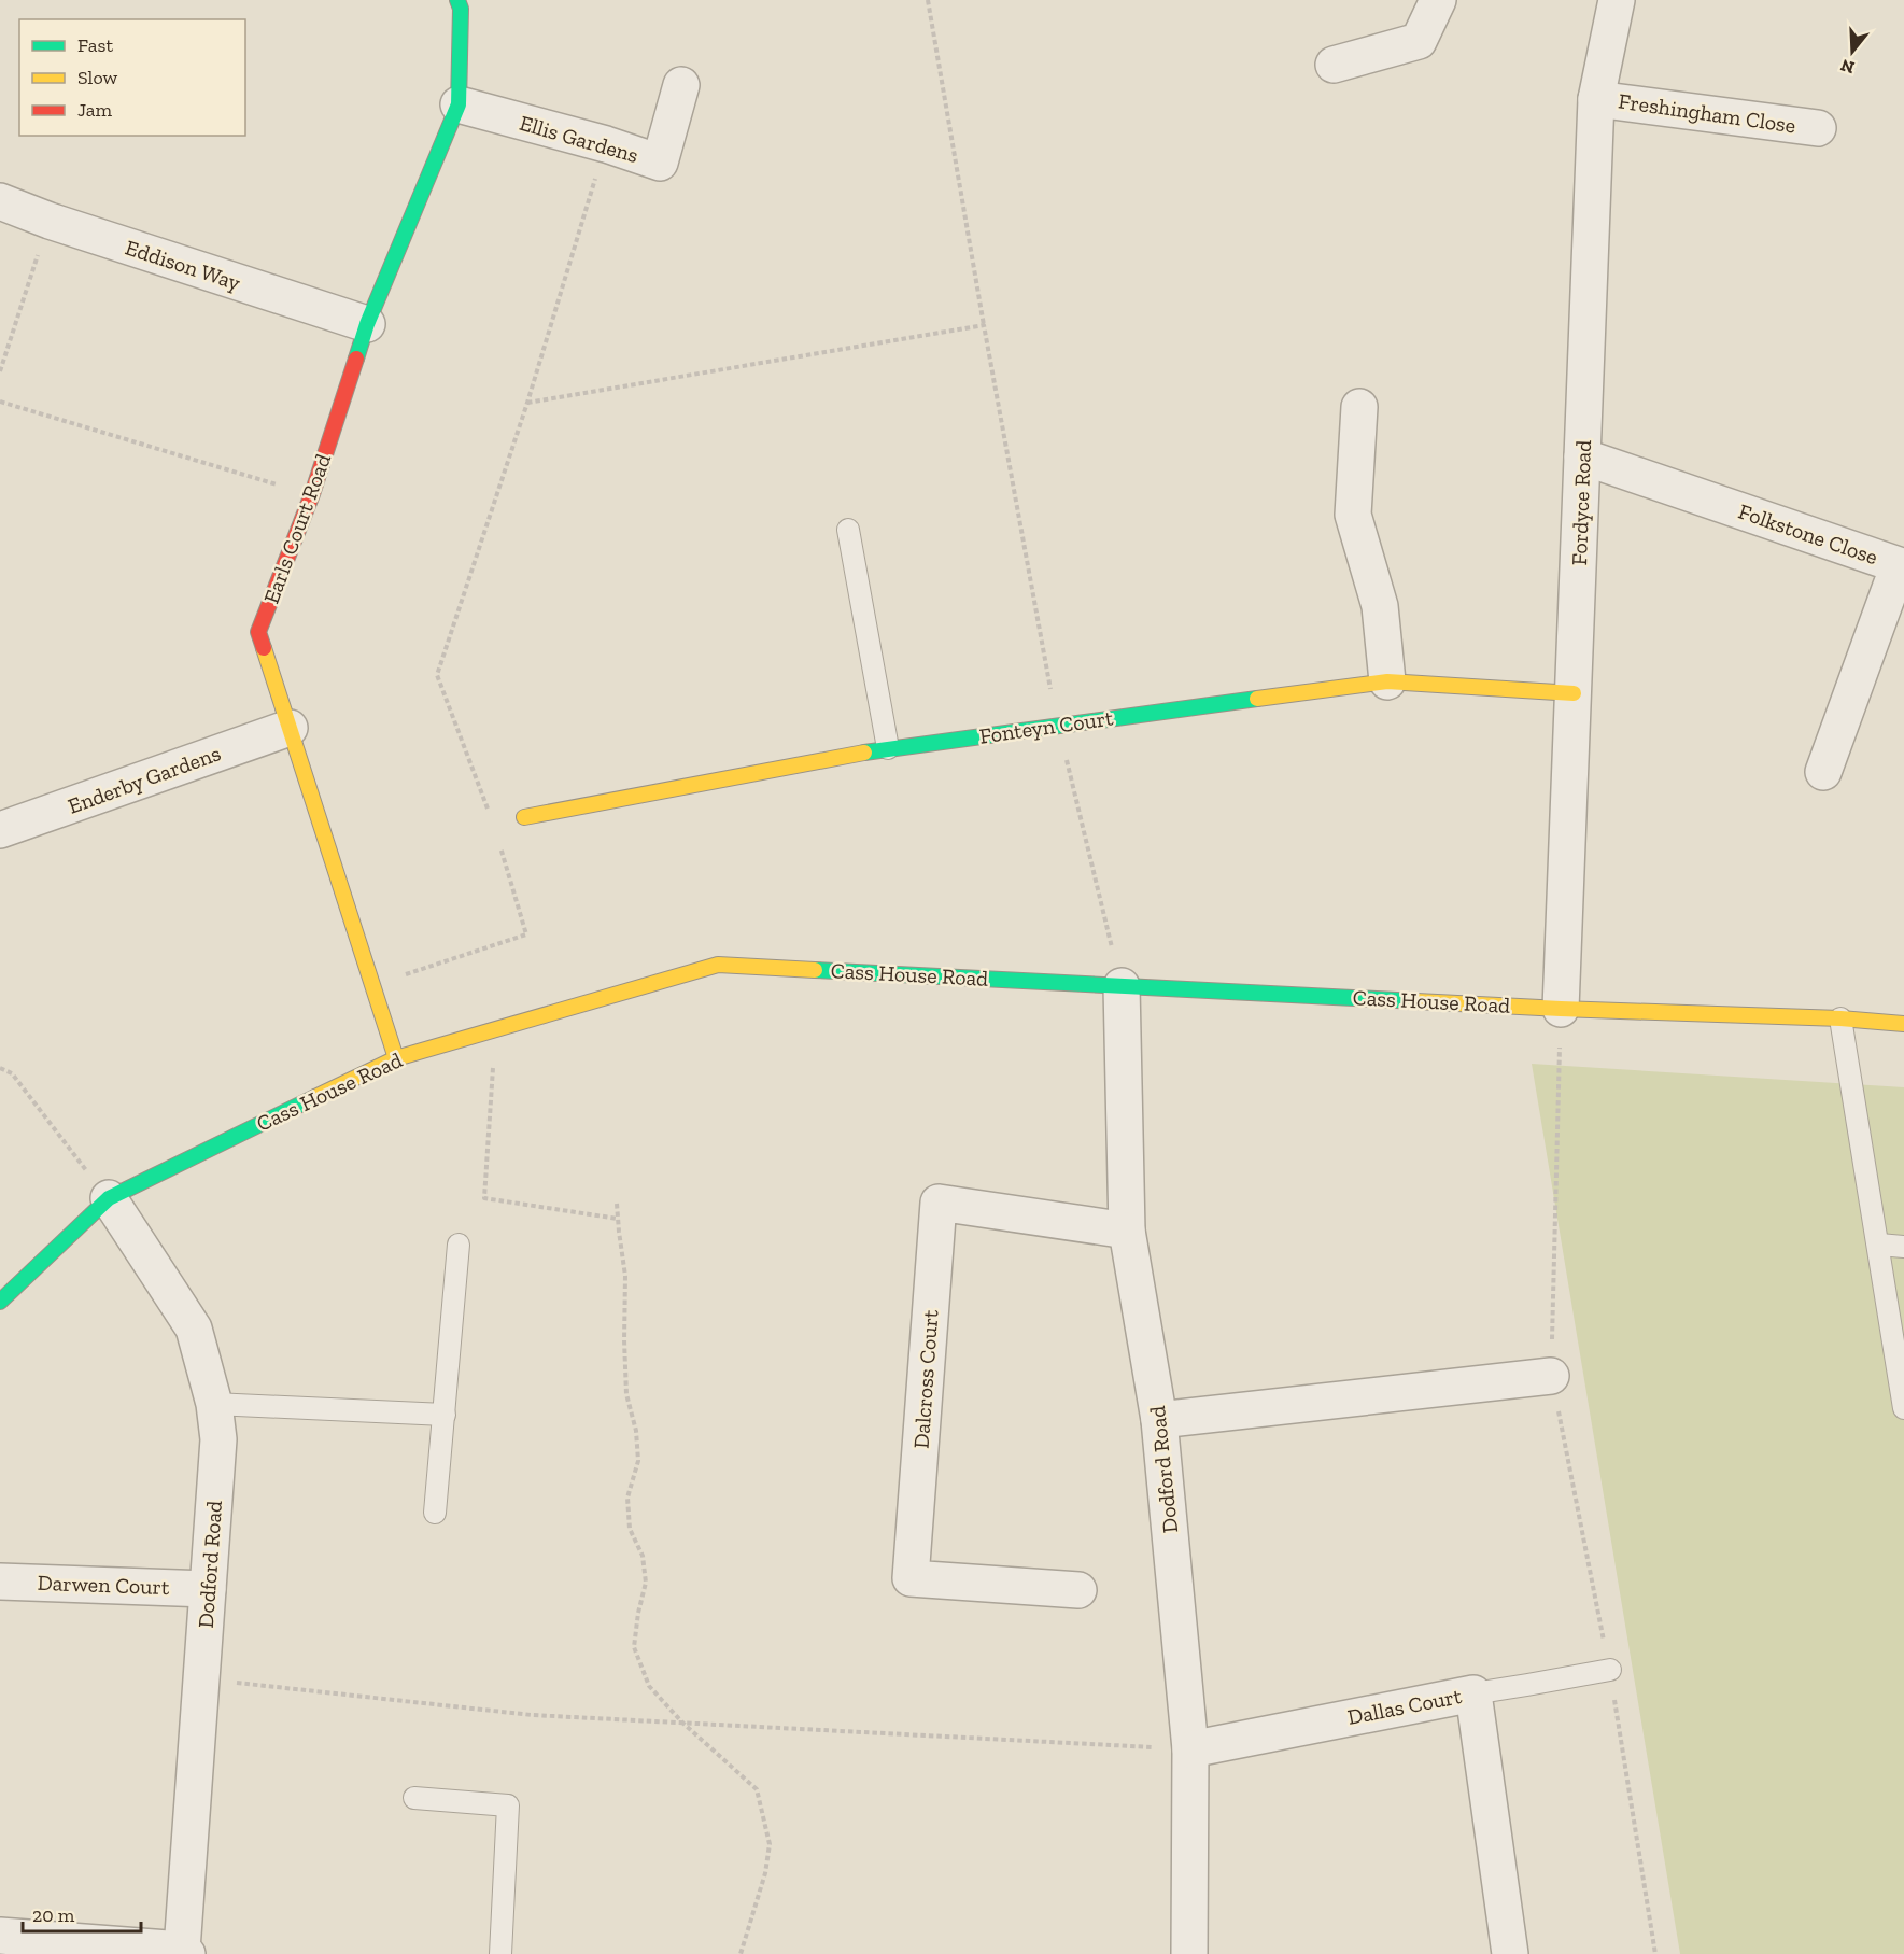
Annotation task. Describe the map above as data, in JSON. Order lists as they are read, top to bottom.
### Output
{
  "streets": {
    "street": [
      "Freshingham Close",
      "Ellis Gardens",
      "Eddison Way",
      "Fordyce Road",
      "Earls Court Road",
      "Folkstone Close",
      "Fonteyn Court",
      "Enderby Gardens",
      "Cass House Road",
      "Dalcross Court",
      "Dodford Road",
      "Darwen Court",
      "Dallas Court"
    ]
  },
  "crossings": [
    ["Freshingham Close", "Fordyce Road"],
    ["Ellis Gardens", "Earls Court Road"],
    ["Eddison Way", "Earls Court Road"],
    ["Fordyce Road", "Folkstone Close"],
    ["Fordyce Road", "Fonteyn Court"],
    ["Fordyce Road", "Cass House Road"],
    ["Earls Court Road", "Enderby Gardens"],
    ["Earls Court Road", "Cass House Road"],
    ["Cass House Road", "Dodford Road"],
    ["Dalcross Court", "Dodford Road"],
    ["Dodford Road", "Darwen Court"],
    ["Dodford Road", "Dallas Court"]
  ],
  "legend": ["Fast", "Slow", "Jam"],
  "scale_bar": "20 m",
  "north": "bottom"
}
